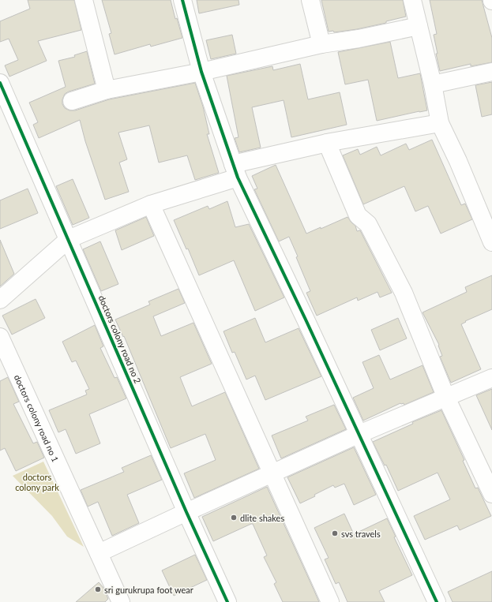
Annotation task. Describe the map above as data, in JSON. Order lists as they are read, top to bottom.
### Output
{
  "streets": {
    "street": ["doctors colony road no 2", "doctors colony road no 1"]
  },
  "parks": ["doctors colony park"],
  "places": ["dlite shakes", "svs travels", "sri gurukrupa foot wear"]
}
